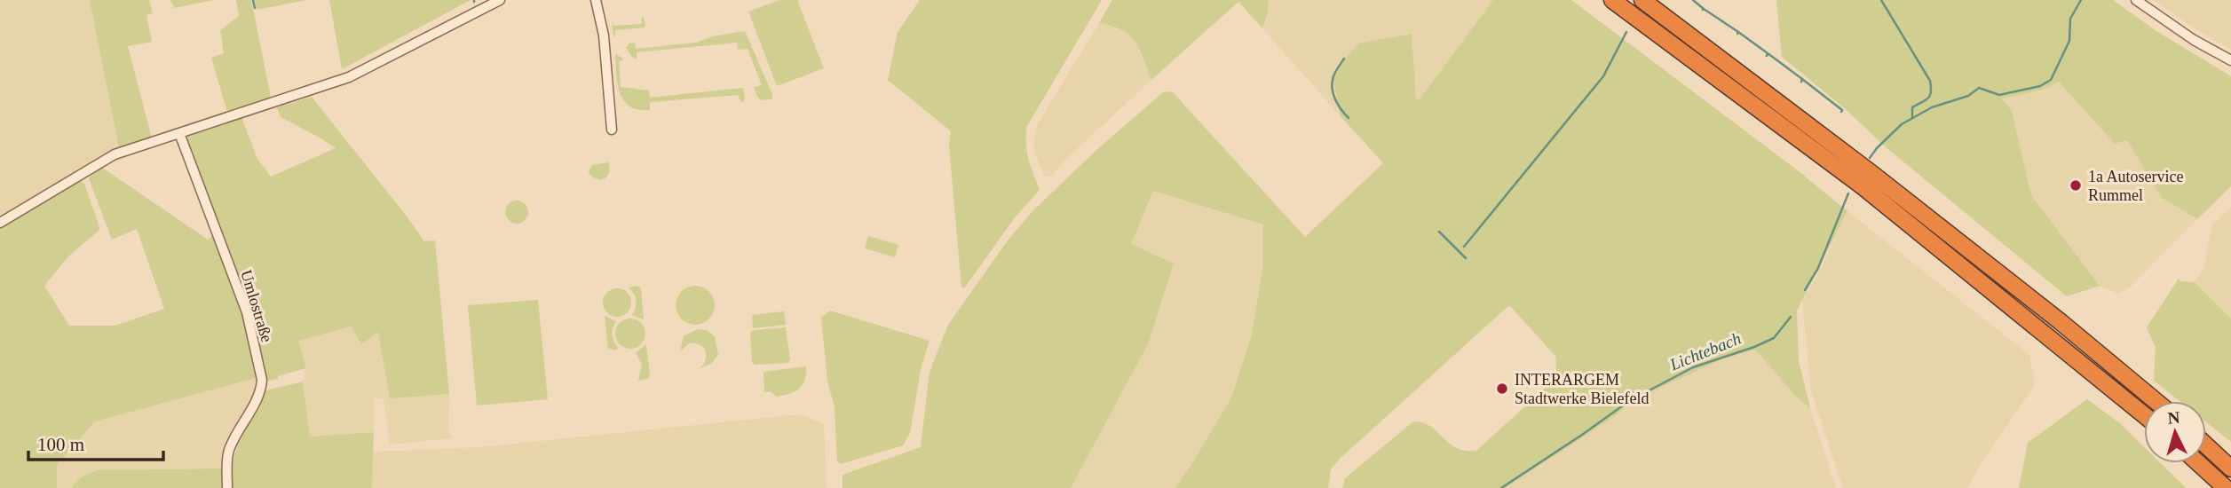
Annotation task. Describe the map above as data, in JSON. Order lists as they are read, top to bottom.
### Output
{
  "streets": {
    "street": ["Umlostraße"]
  },
  "water": ["Lichtebach"],
  "places": ["1a Autoservice Rummel", "INTERARGEM Stadtwerke Bielefeld"],
  "scale_bar": "100 m",
  "north": "top"
}
